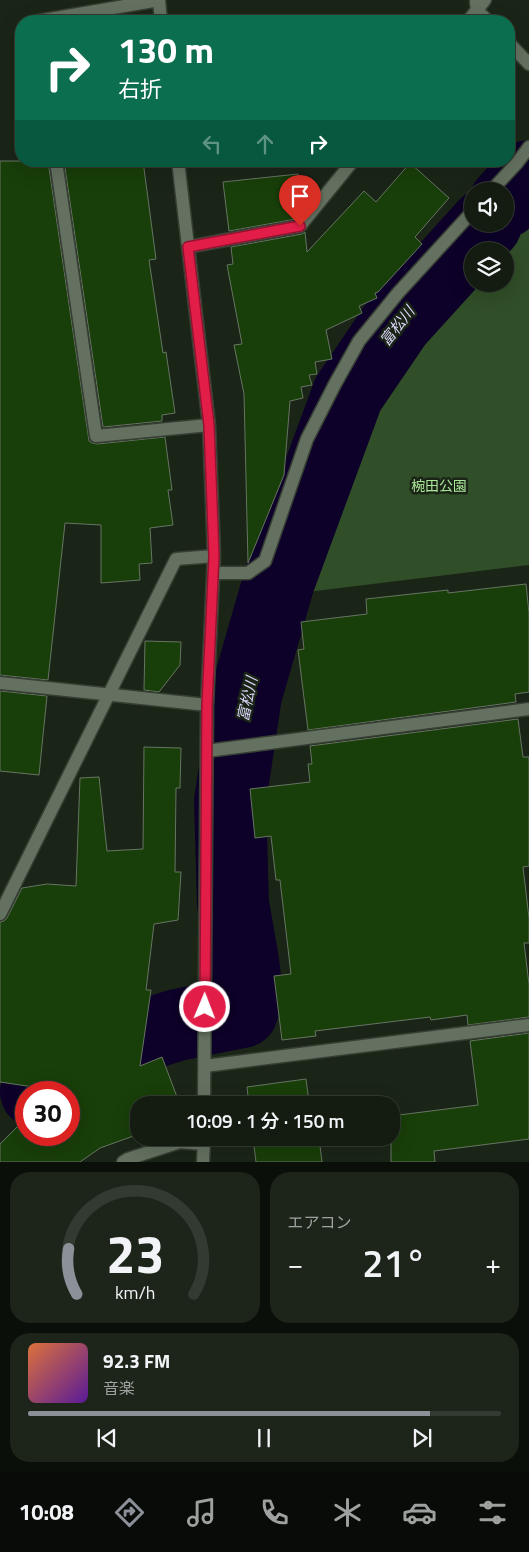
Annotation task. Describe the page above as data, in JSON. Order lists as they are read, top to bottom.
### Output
{
  "water": ["富松川"],
  "parks": ["椀田公園"],
  "page": {
    "turn": ["130 m", "右折"],
    "limit": "30",
    "trip": "10:09 · 1 分 · 150 m",
    "tile": "エアコン",
    "heat": ["−", "21°", "+"],
    "song": ["92.3 FM", "音楽"],
    "tabs": "10:08",
    "gauge": ["23", "km/h"]
  }
}
